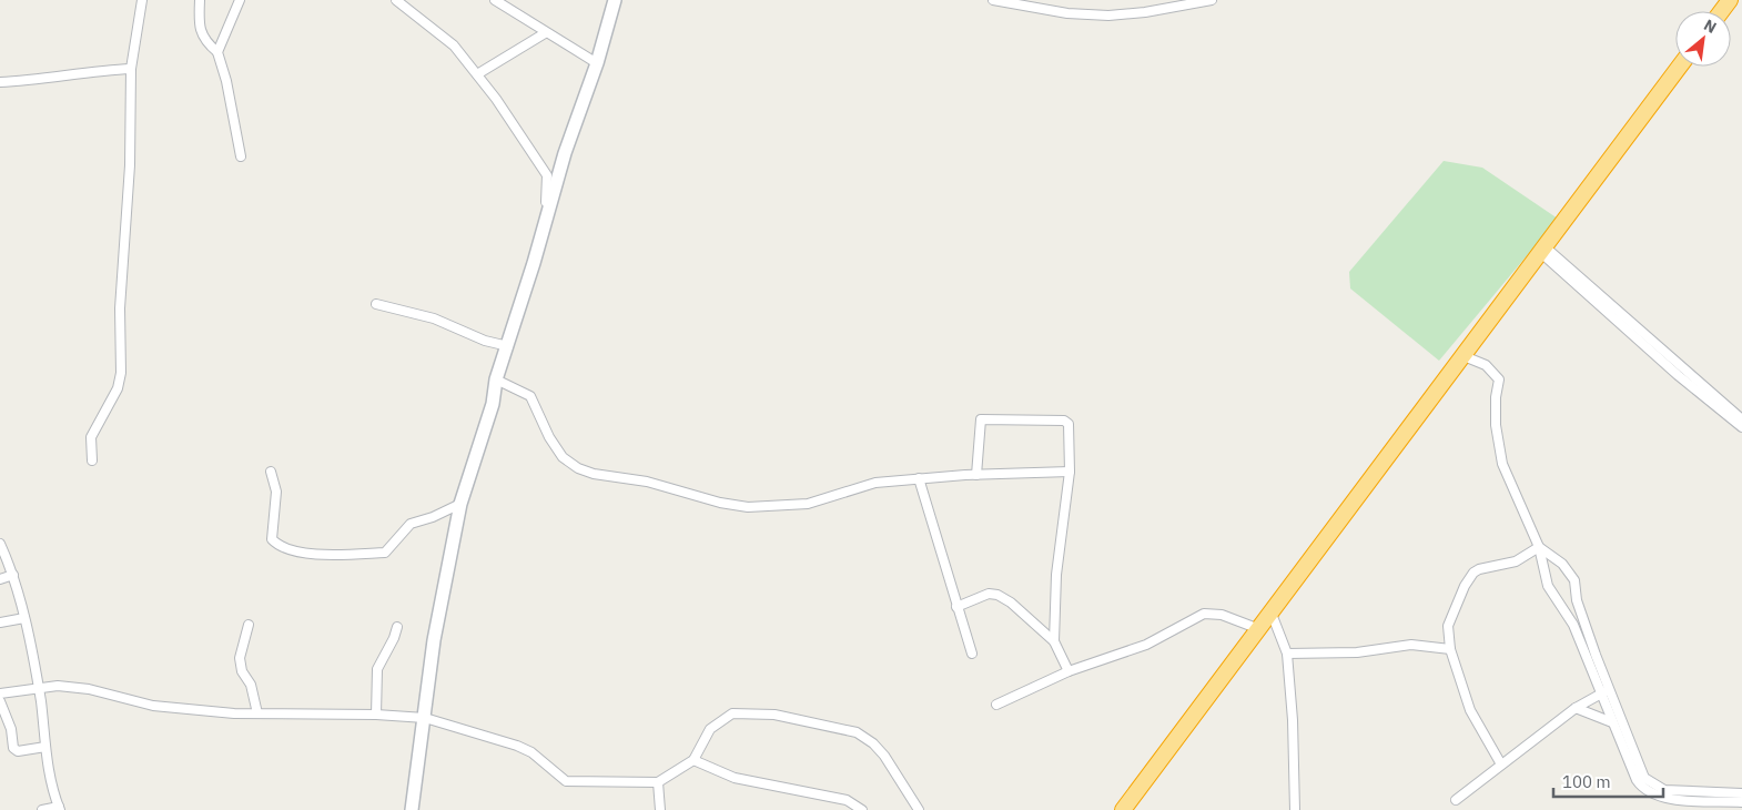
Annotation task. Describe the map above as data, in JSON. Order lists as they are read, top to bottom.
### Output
{
  "scale_bar": "100 m",
  "north": "top right"
}
